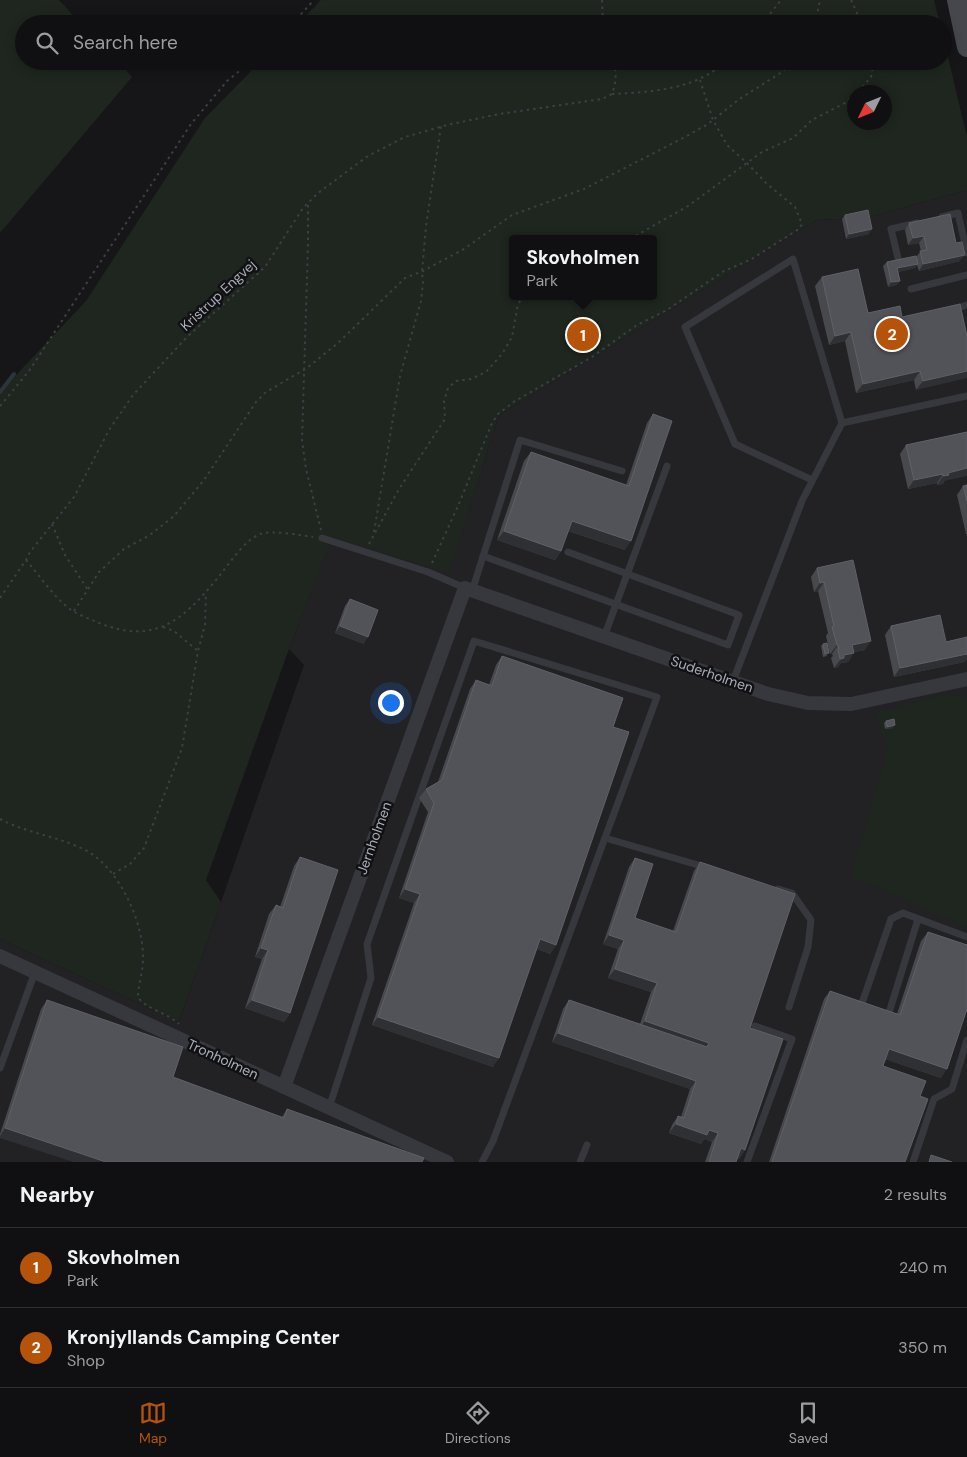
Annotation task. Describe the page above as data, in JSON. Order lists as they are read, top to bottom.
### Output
{
  "streets": {
    "street": ["Suderholmen", "Jernholmen", "Tronholmen"],
    "path": ["Kristrup Engvej"]
  },
  "crossings": [
    ["Suderholmen", "Jernholmen"],
    ["Jernholmen", "Tronholmen"]
  ],
  "north": "bottom left",
  "page": {
    "search": "Search here",
    "popup": ["Skovholmen", "Park"],
    "pins": ["2", "1"],
    "heading": ["Nearby", "2 results"],
    "list": [
      {
        "mark": "1",
        "name": "Skovholmen",
        "note": "Park",
        "value": "240 m"
      },
      {
        "mark": "2",
        "name": "Kronjyllands Camping Center",
        "note": "Shop",
        "value": "350 m"
      }
    ],
    "nav": ["Map", "Directions", "Saved"]
  }
}
